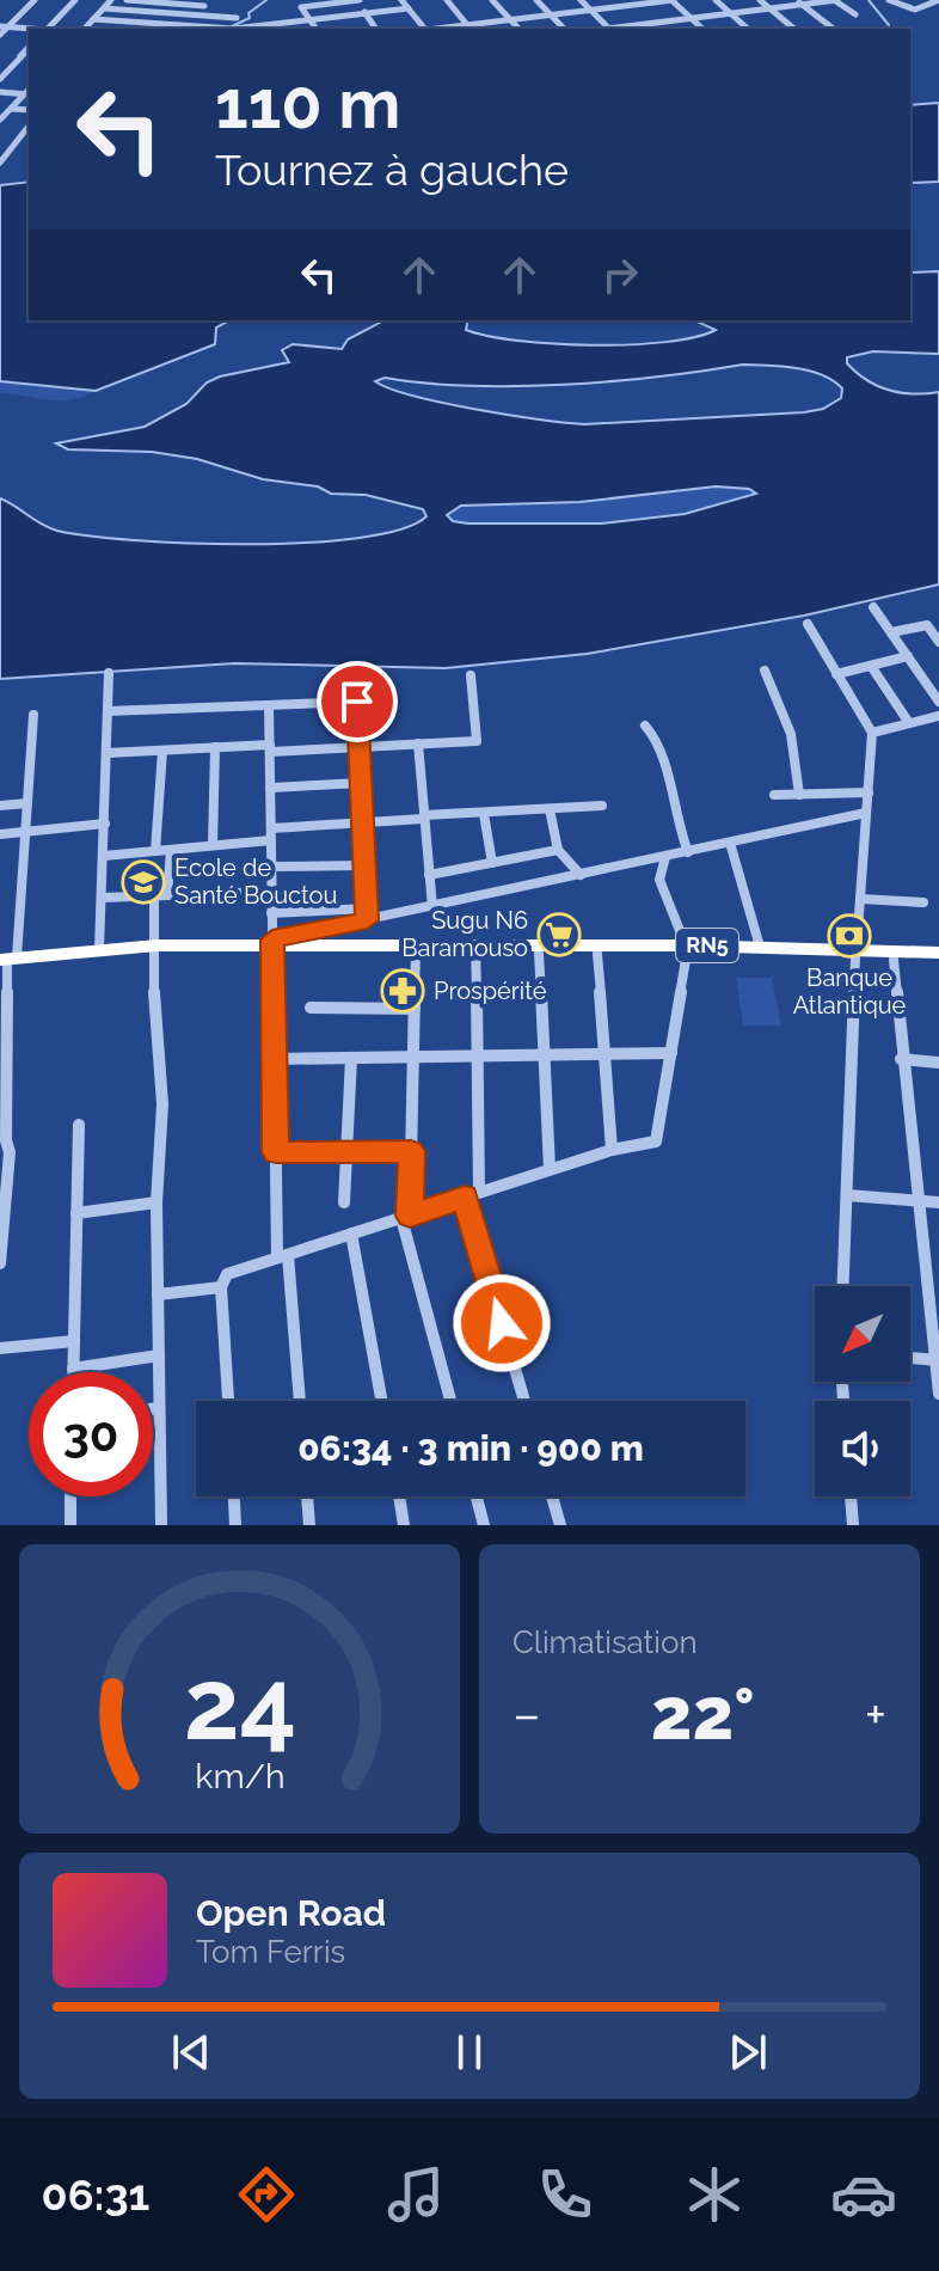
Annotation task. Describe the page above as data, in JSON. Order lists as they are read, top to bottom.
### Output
{
  "streets": {
    "highway": ["RN5"]
  },
  "places": {
    "school or university": ["Ecole de Santé Bouctou"],
    "supermarket": ["Sugu N6 Baramouso"],
    "bank": ["Banque Atlantique"],
    "pharmacy": ["Prospérité"]
  },
  "north": "bottom left",
  "page": {
    "turn": ["110 m", "Tournez à gauche"],
    "limit": "30",
    "trip": "06:34 · 3 min · 900 m",
    "tile": "Climatisation",
    "heat": ["−", "22°", "+"],
    "song": ["Open Road", "Tom Ferris"],
    "tabs": "06:31",
    "gauge": ["24", "km/h"]
  }
}
